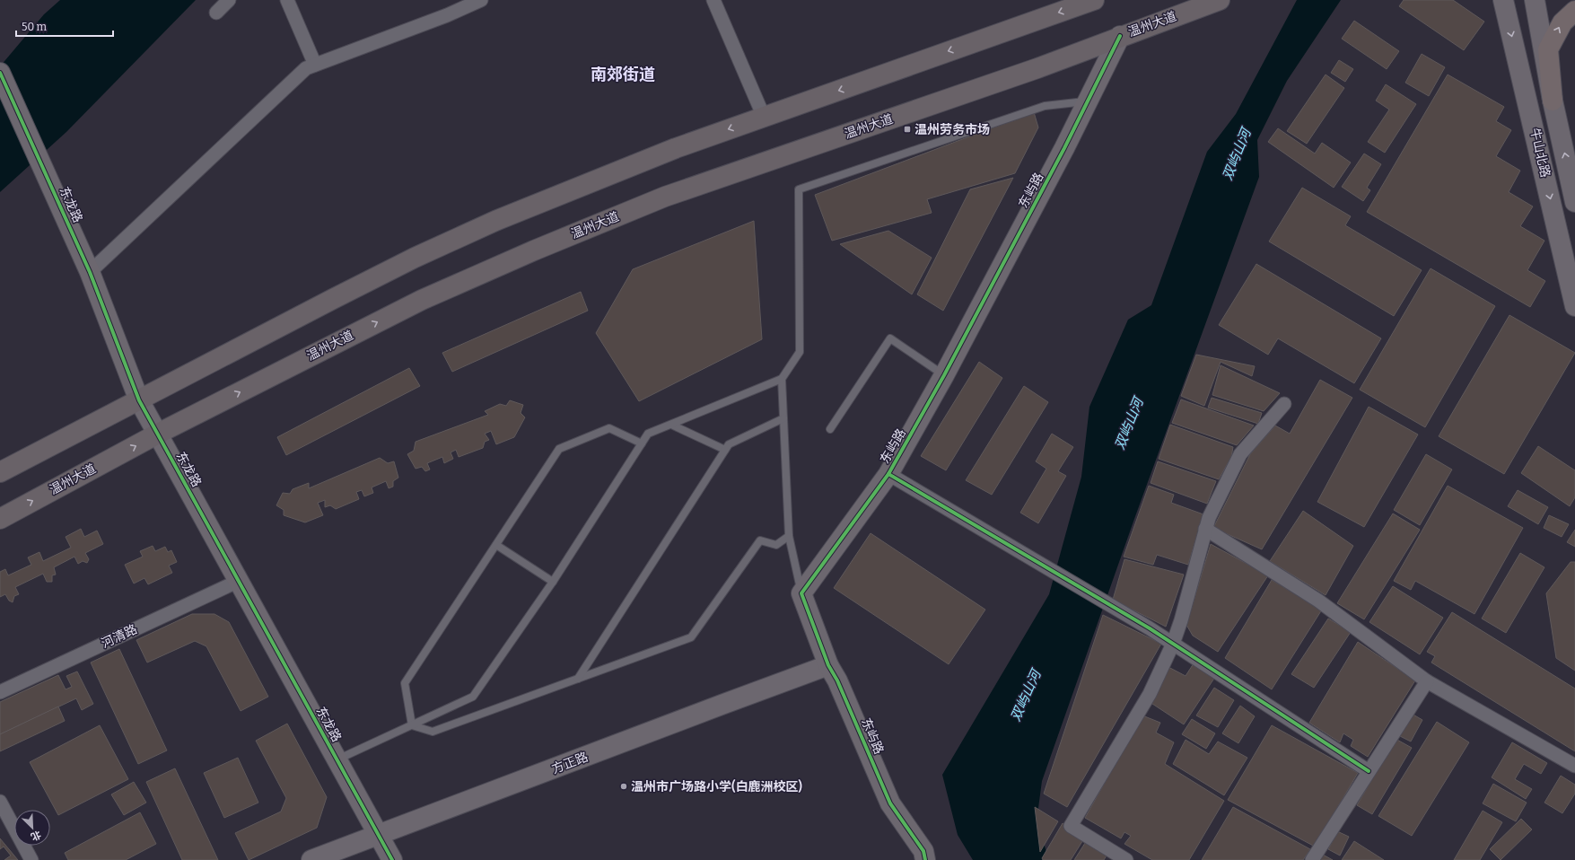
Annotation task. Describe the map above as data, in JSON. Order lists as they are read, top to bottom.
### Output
{
  "streets": {
    "main road": ["温州大道"],
    "street": [
      "牛山北路",
      "东屿路",
      "东龙路",
      "河清路",
      "方正路"
    ]
  },
  "crossings": [
    ["温州大道", "东屿路"],
    ["温州大道", "东龙路"],
    ["东屿路", "方正路"],
    ["东龙路", "河清路"],
    ["东龙路", "方正路"]
  ],
  "districts": ["南郊街道"],
  "water": ["双屿山河"],
  "places": {
    "transit": ["温州劳务市场"],
    "other": ["温州市广场路小学(白鹿洲校区)"]
  },
  "scale_bar": "50 m",
  "north": "bottom right"
}
